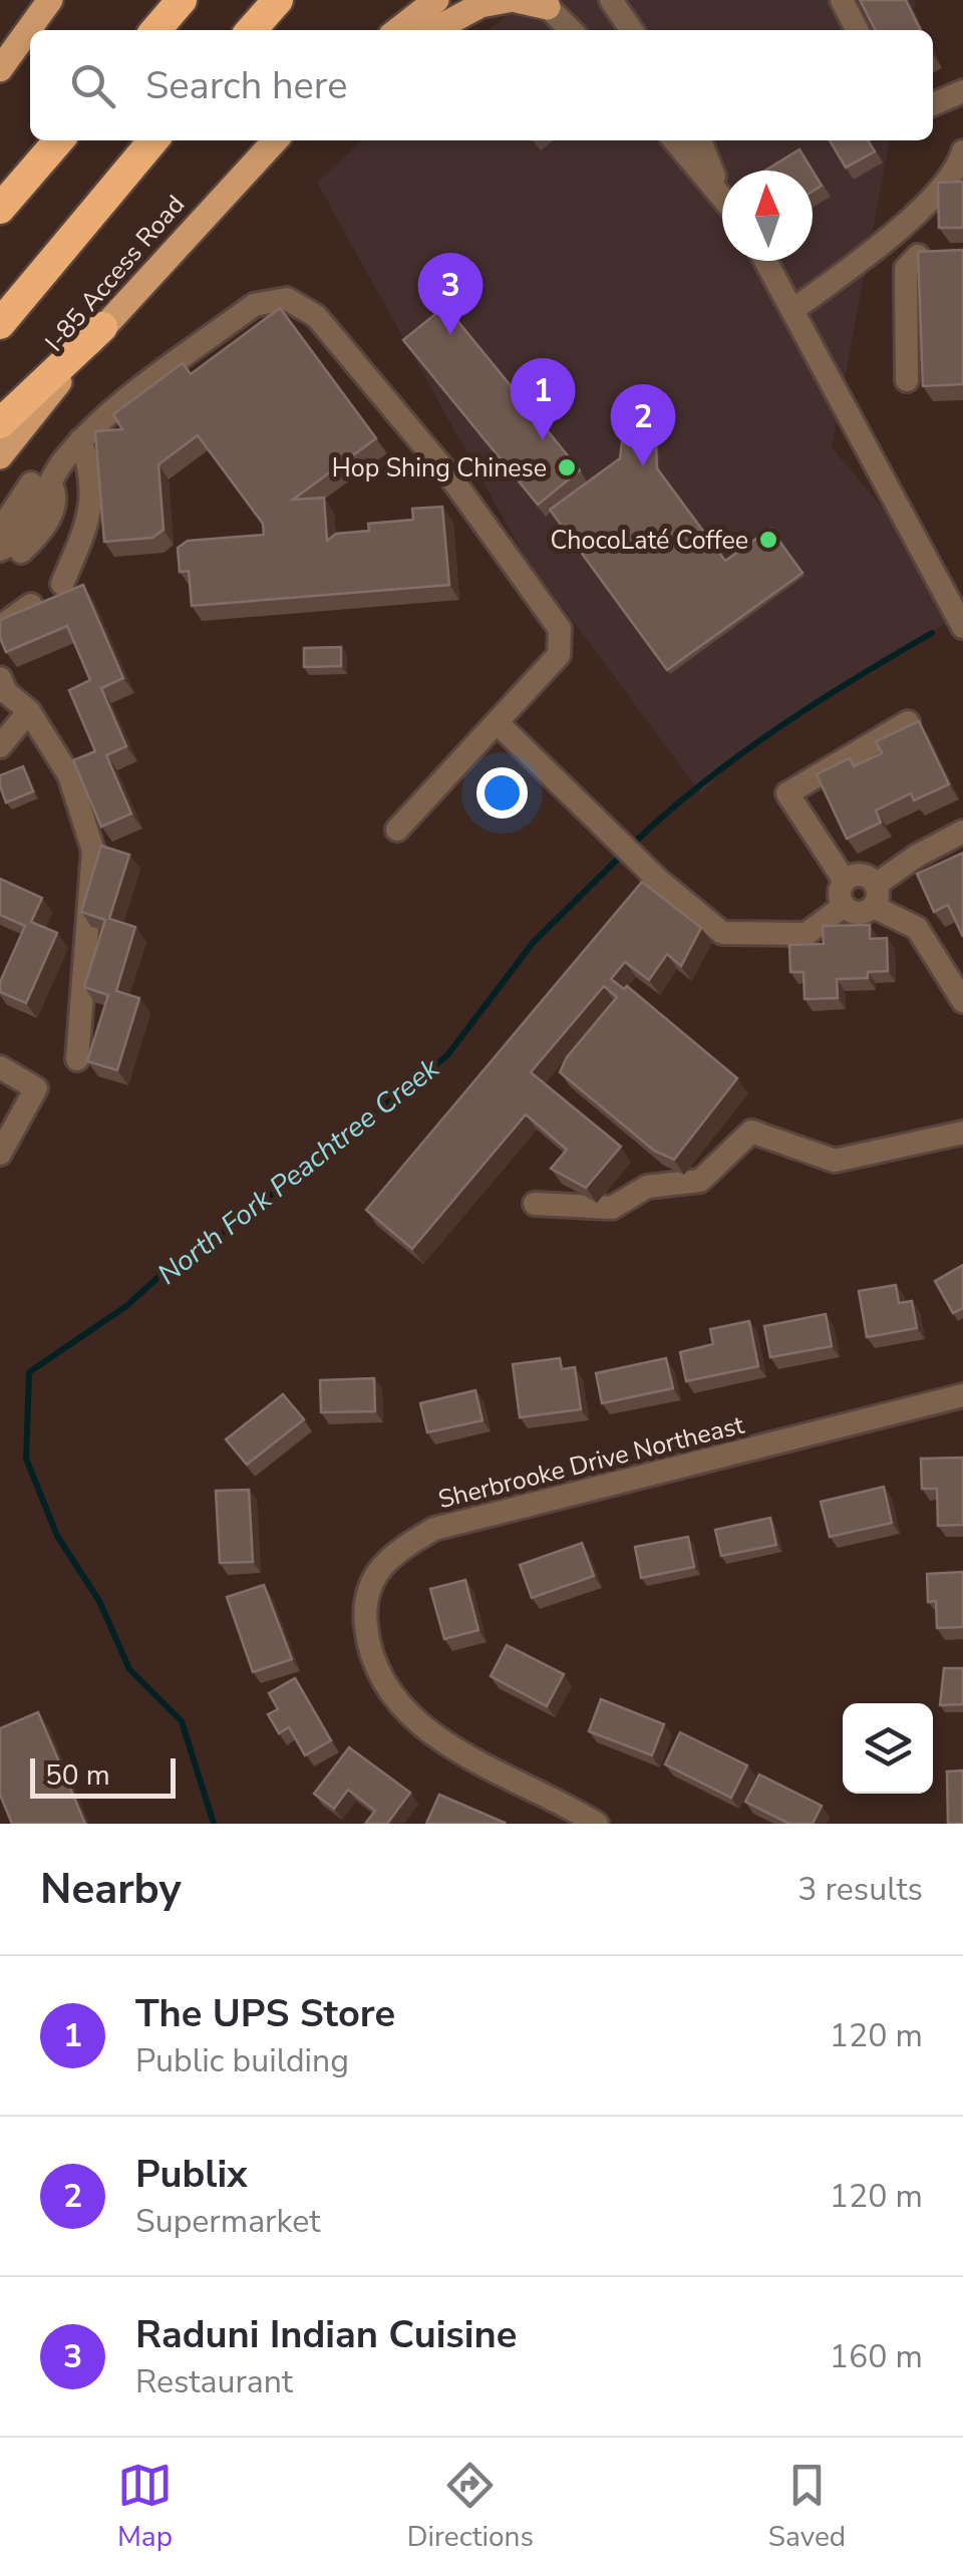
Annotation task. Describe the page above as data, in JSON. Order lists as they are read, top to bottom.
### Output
{
  "streets": {
    "main road": ["I-85 Access Road"],
    "street": ["Sherbrooke Drive Northeast"]
  },
  "water": ["North Fork Peachtree Creek"],
  "places": ["Hop Shing Chinese", "ChocoLaté Coffee"],
  "scale_bar": "50 m",
  "north": "top",
  "page": {
    "search": "Search here",
    "pins": ["3", "1", "2"],
    "scale": "50 m",
    "heading": ["Nearby", "3 results"],
    "list": [
      {
        "mark": "1",
        "name": "The UPS Store",
        "note": "Public building",
        "value": "120 m"
      },
      {
        "mark": "2",
        "name": "Publix",
        "note": "Supermarket",
        "value": "120 m"
      },
      {
        "mark": "3",
        "name": "Raduni Indian Cuisine",
        "note": "Restaurant",
        "value": "160 m"
      }
    ],
    "nav": ["Map", "Directions", "Saved"]
  }
}
